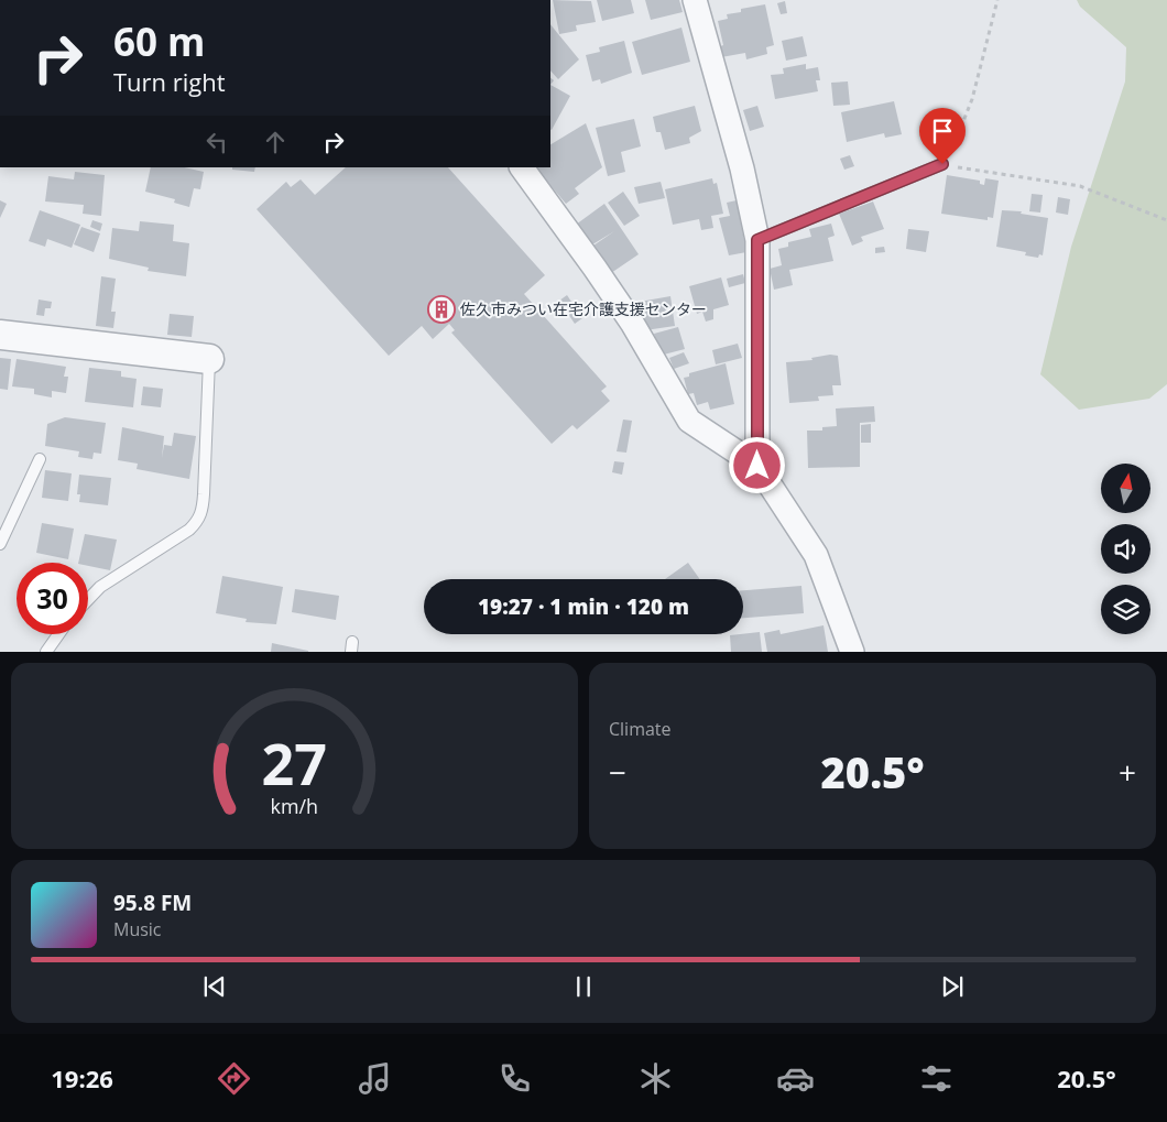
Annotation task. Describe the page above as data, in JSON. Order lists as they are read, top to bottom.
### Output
{
  "places": {
    "building": ["佐久市みつい在宅介護支援センター"]
  },
  "north": "top",
  "page": {
    "turn": ["60 m", "Turn right"],
    "limit": "30",
    "trip": "19:27 · 1 min · 120 m",
    "tile": "Climate",
    "heat": ["−", "20.5°", "+"],
    "song": ["95.8 FM", "Music"],
    "tabs": ["19:26", "20.5°"],
    "gauge": ["27", "km/h"]
  }
}
